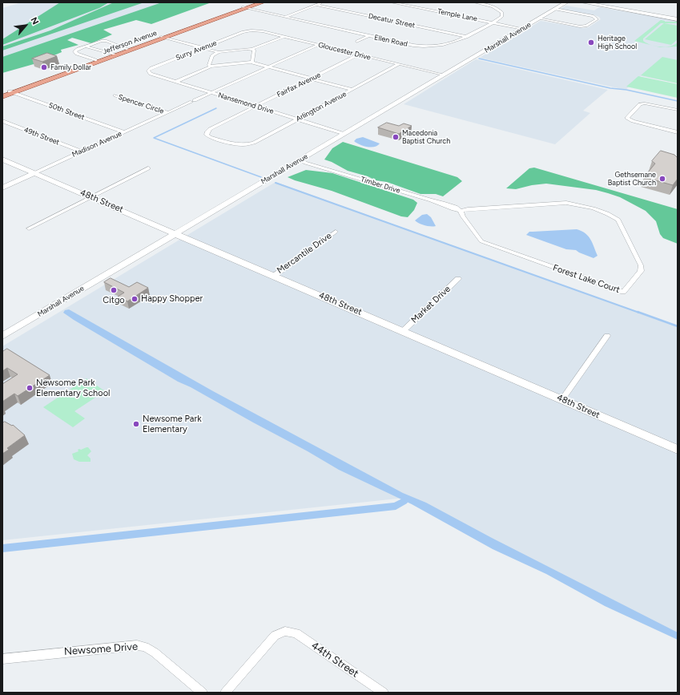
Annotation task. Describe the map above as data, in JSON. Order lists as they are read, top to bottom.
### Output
{
  "streets": {
    "main road": ["Jefferson Avenue"],
    "street": [
      "Temple Lane",
      "Decatur Street",
      "Marshall Avenue",
      "Ellen Road",
      "Surry Avenue",
      "Gloucester Drive",
      "Fairfax Avenue",
      "Nansemond Drive",
      "Spencer Circle",
      "Arlington Avenue",
      "50th Street",
      "49th Street",
      "Madison Avenue",
      "Timber Drive",
      "48th Street",
      "Mercantile Drive",
      "Forest Lake Court",
      "Market Drive",
      "Newsome Drive",
      "44th Street"
    ]
  },
  "crossings": [
    ["Temple Lane", "Marshall Avenue"],
    ["Temple Lane", "Ellen Road"],
    ["Decatur Street", "Ellen Road"],
    ["Marshall Avenue", "Gloucester Drive"],
    ["Marshall Avenue", "Nansemond Drive"],
    ["Marshall Avenue", "Timber Drive"],
    ["Marshall Avenue", "48th Street"],
    ["Ellen Road", "Jefferson Avenue"],
    ["Jefferson Avenue", "50th Street"],
    ["Surry Avenue", "Gloucester Drive"],
    ["Surry Avenue", "Nansemond Drive"],
    ["Gloucester Drive", "Fairfax Avenue"],
    ["Gloucester Drive", "Arlington Avenue"],
    ["Gloucester Drive", "Madison Avenue"],
    ["Fairfax Avenue", "Nansemond Drive"],
    ["Fairfax Avenue", "Arlington Avenue"],
    ["Nansemond Drive", "Arlington Avenue"],
    ["Nansemond Drive", "Madison Avenue"],
    ["Spencer Circle", "Madison Avenue"],
    ["50th Street", "Madison Avenue"],
    ["49th Street", "Madison Avenue"],
    ["Madison Avenue", "48th Street"],
    ["Timber Drive", "Forest Lake Court"],
    ["48th Street", "Mercantile Drive"],
    ["48th Street", "Market Drive"]
  ],
  "places": [
    "Heritage High School",
    "Family Dollar",
    "Macedonia Baptist Church",
    "Gethsemane Baptist Church",
    "Citgo",
    "Happy Shopper",
    "Newsome Park Elementary School",
    "Newsome Park Elementary"
  ],
  "north": "top right"
}
